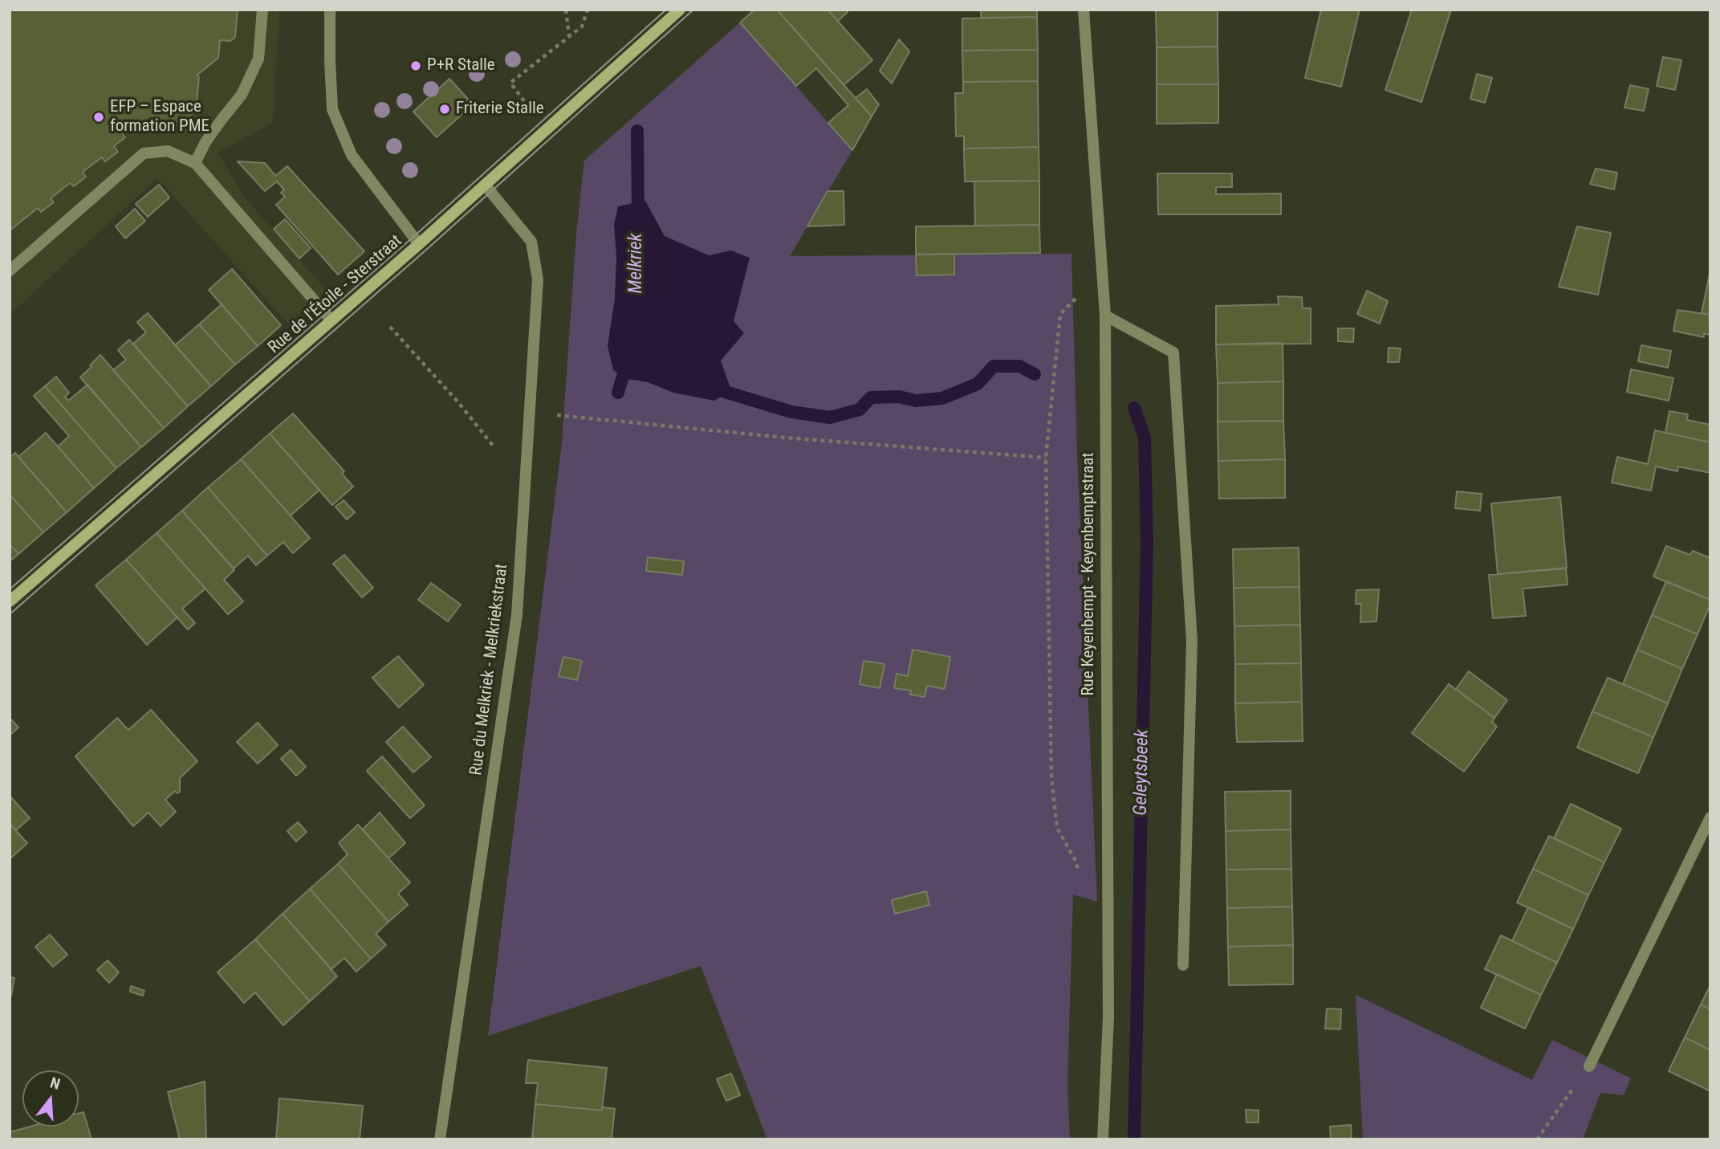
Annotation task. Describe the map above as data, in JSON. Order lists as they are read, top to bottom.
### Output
{
  "streets": {
    "street": ["Rue de l'Étoile - Sterstraat", "Rue Keyenbempt - Keyenbemptstraat", "Rue du Melkriek - Melkriekstraat"]
  },
  "crossings": [
    ["Rue de l'Étoile - Sterstraat", "Rue du Melkriek - Melkriekstraat"]
  ],
  "water": ["Melkriek", "Geleytsbeek"],
  "places": ["P+R Stalle", "Friterie Stalle", "EFP – Espace formation PME"],
  "north": "top"
}
